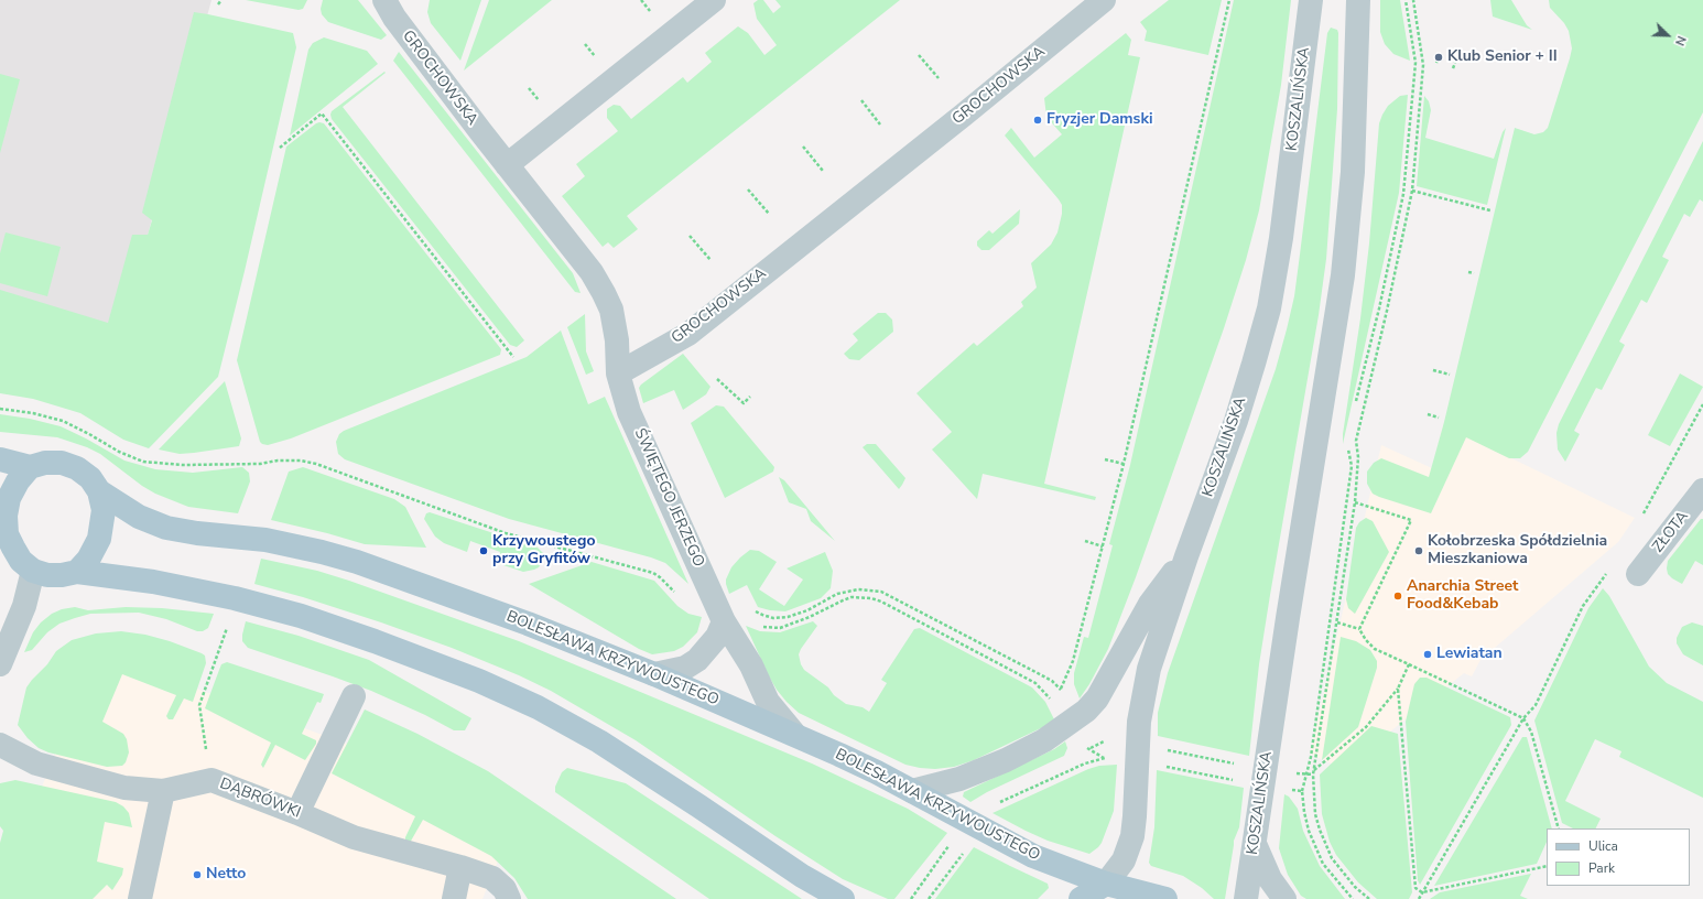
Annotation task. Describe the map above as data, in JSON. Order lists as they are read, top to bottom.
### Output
{
  "streets": {
    "main road": ["BOLESŁAWA KRZYWOUSTEGO"],
    "street": [
      "GROCHOWSKA",
      "KOSZALIŃSKA",
      "ŚWIĘTEGO JERZEGO",
      "ZŁOTA",
      "DĄBRÓWKI"
    ]
  },
  "crossings": [
    ["GROCHOWSKA", "ŚWIĘTEGO JERZEGO"],
    ["KOSZALIŃSKA", "BOLESŁAWA KRZYWOUSTEGO"],
    ["ŚWIĘTEGO JERZEGO", "BOLESŁAWA KRZYWOUSTEGO"]
  ],
  "places": [
    "Klub Senior + II",
    "Fryzjer Damski",
    "Krzywoustego przy Gryfitów",
    "Kołobrzeska Spółdzielnia Mieszkaniowa",
    "Anarchia Street Food&Kebab",
    "Lewiatan",
    "Netto"
  ],
  "legend": ["Ulica", "Park"],
  "north": "bottom right"
}
